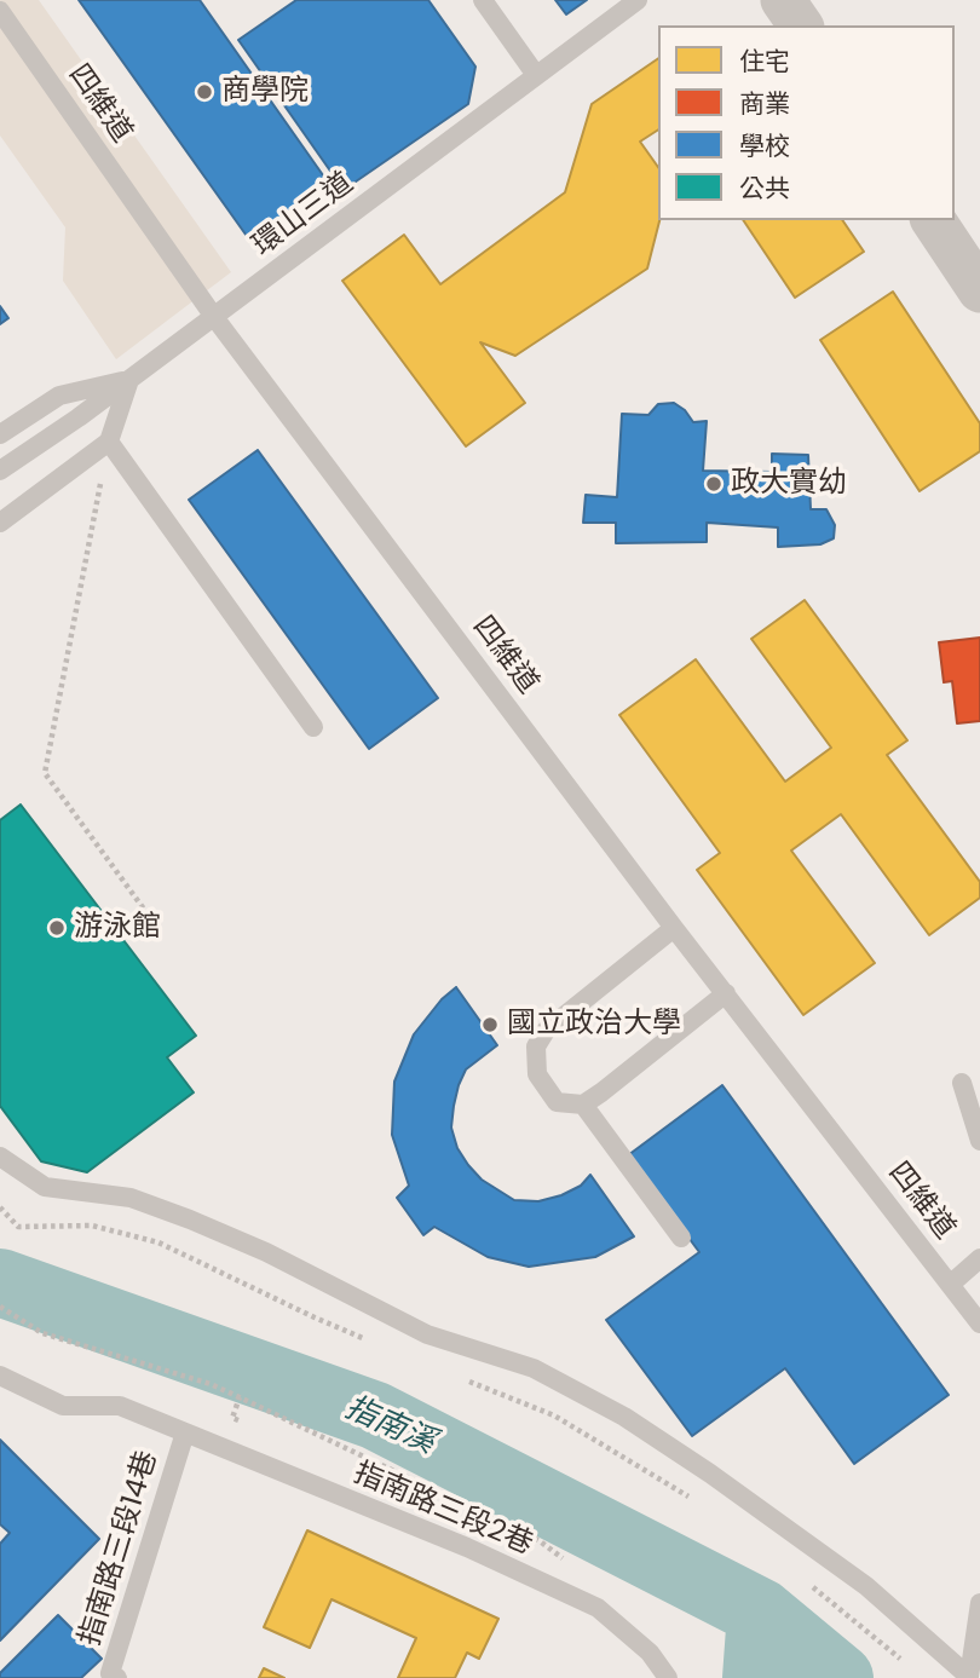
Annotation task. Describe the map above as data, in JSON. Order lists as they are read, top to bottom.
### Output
{
  "streets": {
    "lane": [
      "四維道",
      "環山三道",
      "指南路三段2巷",
      "指南路三段14巷"
    ]
  },
  "crossings": [
    ["四維道", "環山三道"],
    ["指南路三段2巷", "指南路三段14巷"]
  ],
  "water": ["指南溪"],
  "places": [
    "商學院",
    "政大實幼",
    "游泳館",
    "國立政治大學"
  ],
  "legend": [
    "住宅",
    "商業",
    "學校",
    "公共"
  ]
}
